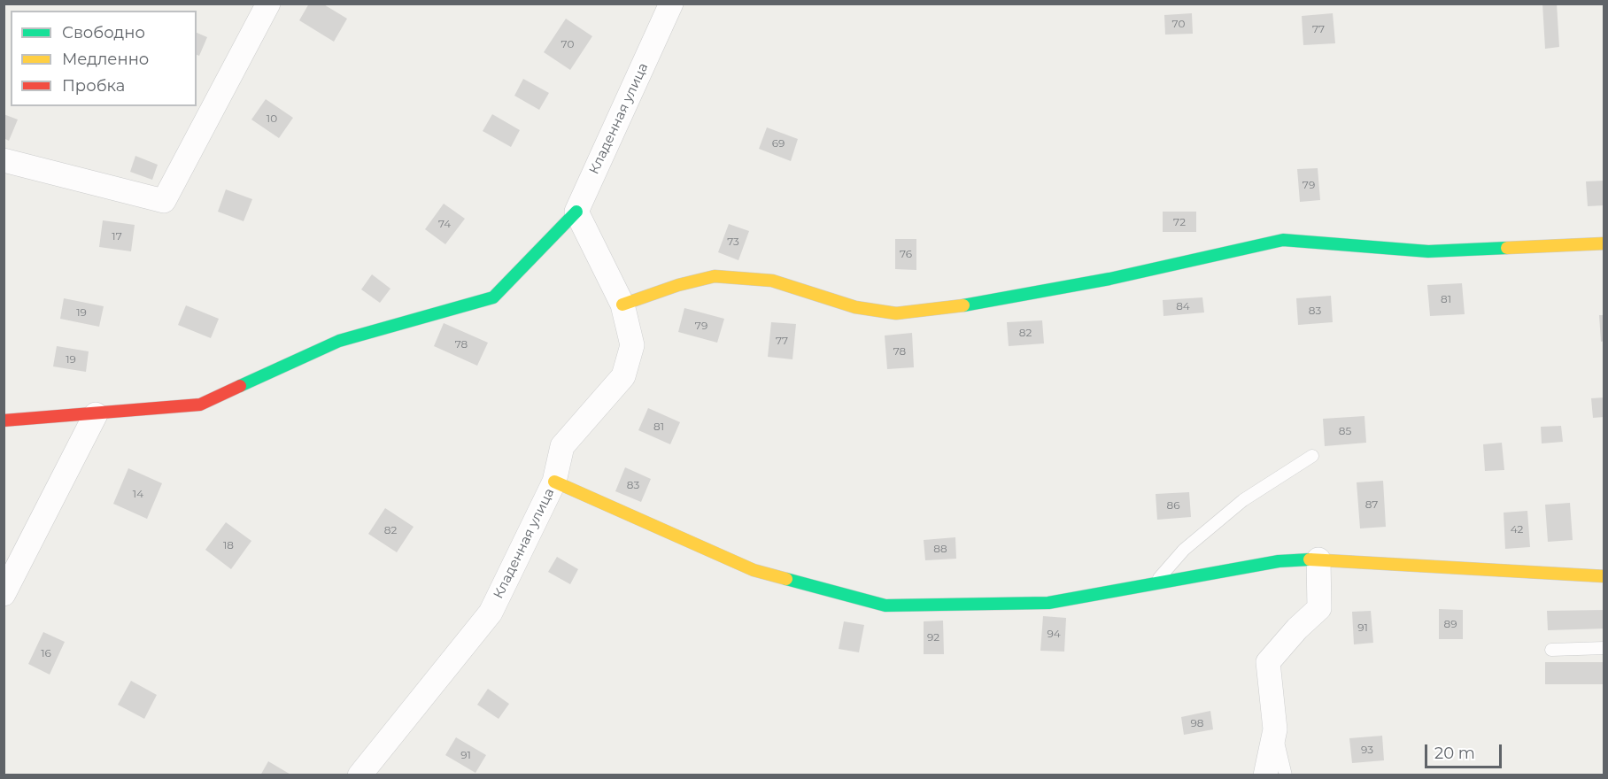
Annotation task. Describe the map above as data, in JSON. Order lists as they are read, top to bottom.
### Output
{
  "streets": {
    "street": ["Кладенная улица"]
  },
  "house_numbers": [
    "70",
    "77",
    "70",
    "10",
    "69",
    "79",
    "72",
    "74",
    "17",
    "73",
    "76",
    "81",
    "84",
    "83",
    "19",
    "79",
    "82",
    "77",
    "78",
    "78",
    "19",
    "81",
    "85",
    "83",
    "14",
    "87",
    "86",
    "42",
    "82",
    "18",
    "88",
    "89",
    "91",
    "94",
    "92",
    "16",
    "98",
    "93",
    "91"
  ],
  "legend": ["Свободно", "Медленно", "Пробка"],
  "scale_bar": "20 m"
}
